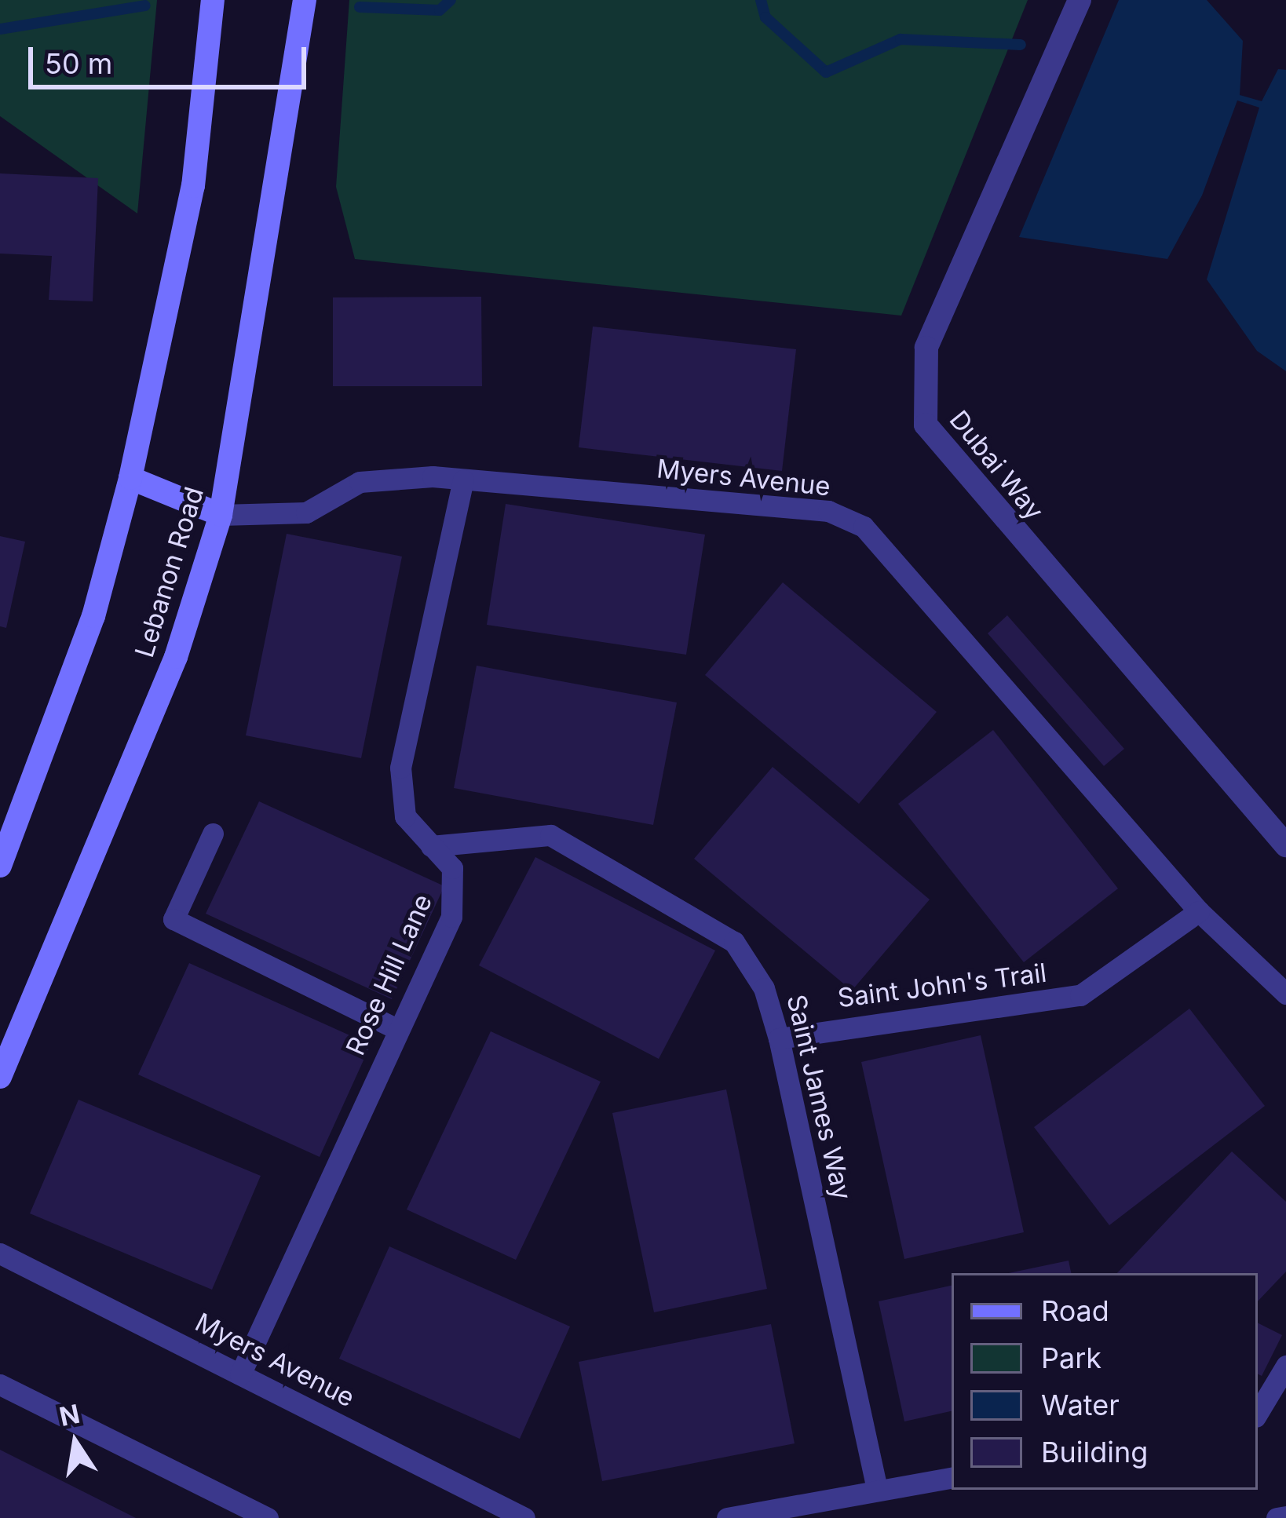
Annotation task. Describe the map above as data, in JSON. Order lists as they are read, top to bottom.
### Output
{
  "streets": {
    "main road": ["Lebanon Road"],
    "street": ["Dubai Way"],
    "lane": [
      "Myers Avenue",
      "Rose Hill Lane",
      "Saint John's Trail",
      "Saint James Way"
    ]
  },
  "crossings": [
    ["Myers Avenue", "Lebanon Road"],
    ["Myers Avenue", "Rose Hill Lane"],
    ["Myers Avenue", "Saint John's Trail"],
    ["Rose Hill Lane", "Saint James Way"],
    ["Saint John's Trail", "Saint James Way"]
  ],
  "legend": [
    "Road",
    "Park",
    "Water",
    "Building"
  ],
  "scale_bar": "50 m",
  "north": "top"
}
